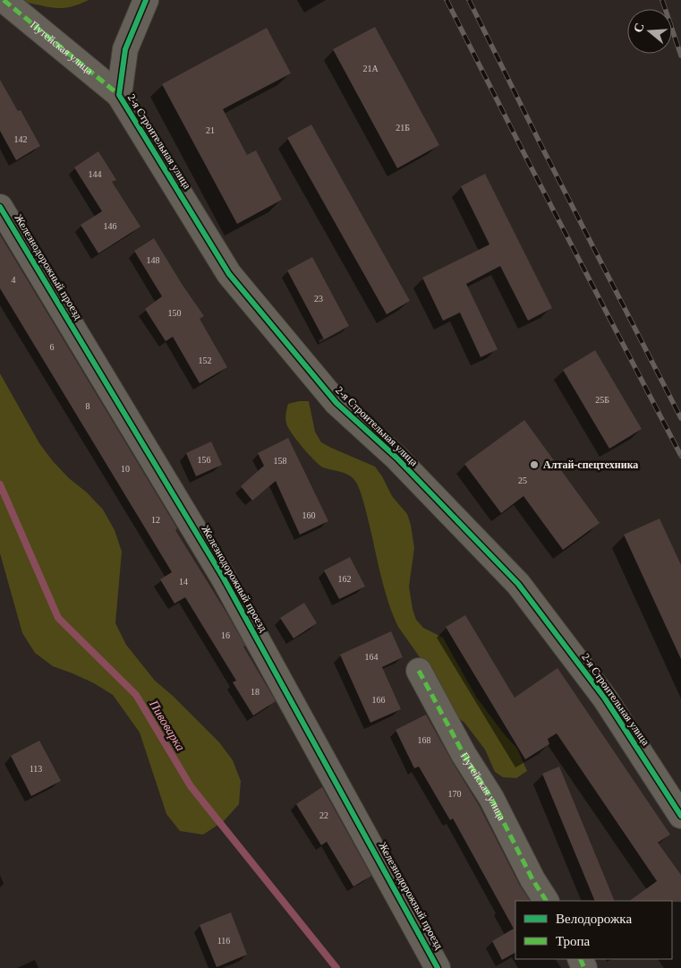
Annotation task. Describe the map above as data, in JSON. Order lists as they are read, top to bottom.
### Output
{
  "streets": {
    "street": ["Путейская улица", "2-я Строительная улица", "Железнодорожный проезд"]
  },
  "crossings": [
    ["Путейская улица", "2-я Строительная улица"]
  ],
  "water": ["Пивоварка"],
  "places": ["Алтай-спецтехника"],
  "house_numbers": [
    "21А",
    "21Б",
    "21",
    "142",
    "144",
    "146",
    "148",
    "4",
    "23",
    "150",
    "6",
    "152",
    "25Б",
    "8",
    "156",
    "158",
    "10",
    "25",
    "160",
    "12",
    "162",
    "14",
    "16",
    "164",
    "18",
    "166",
    "168",
    "113",
    "170",
    "22",
    "116"
  ],
  "legend": ["Велодорожка", "Тропа"],
  "north": "left"
}
